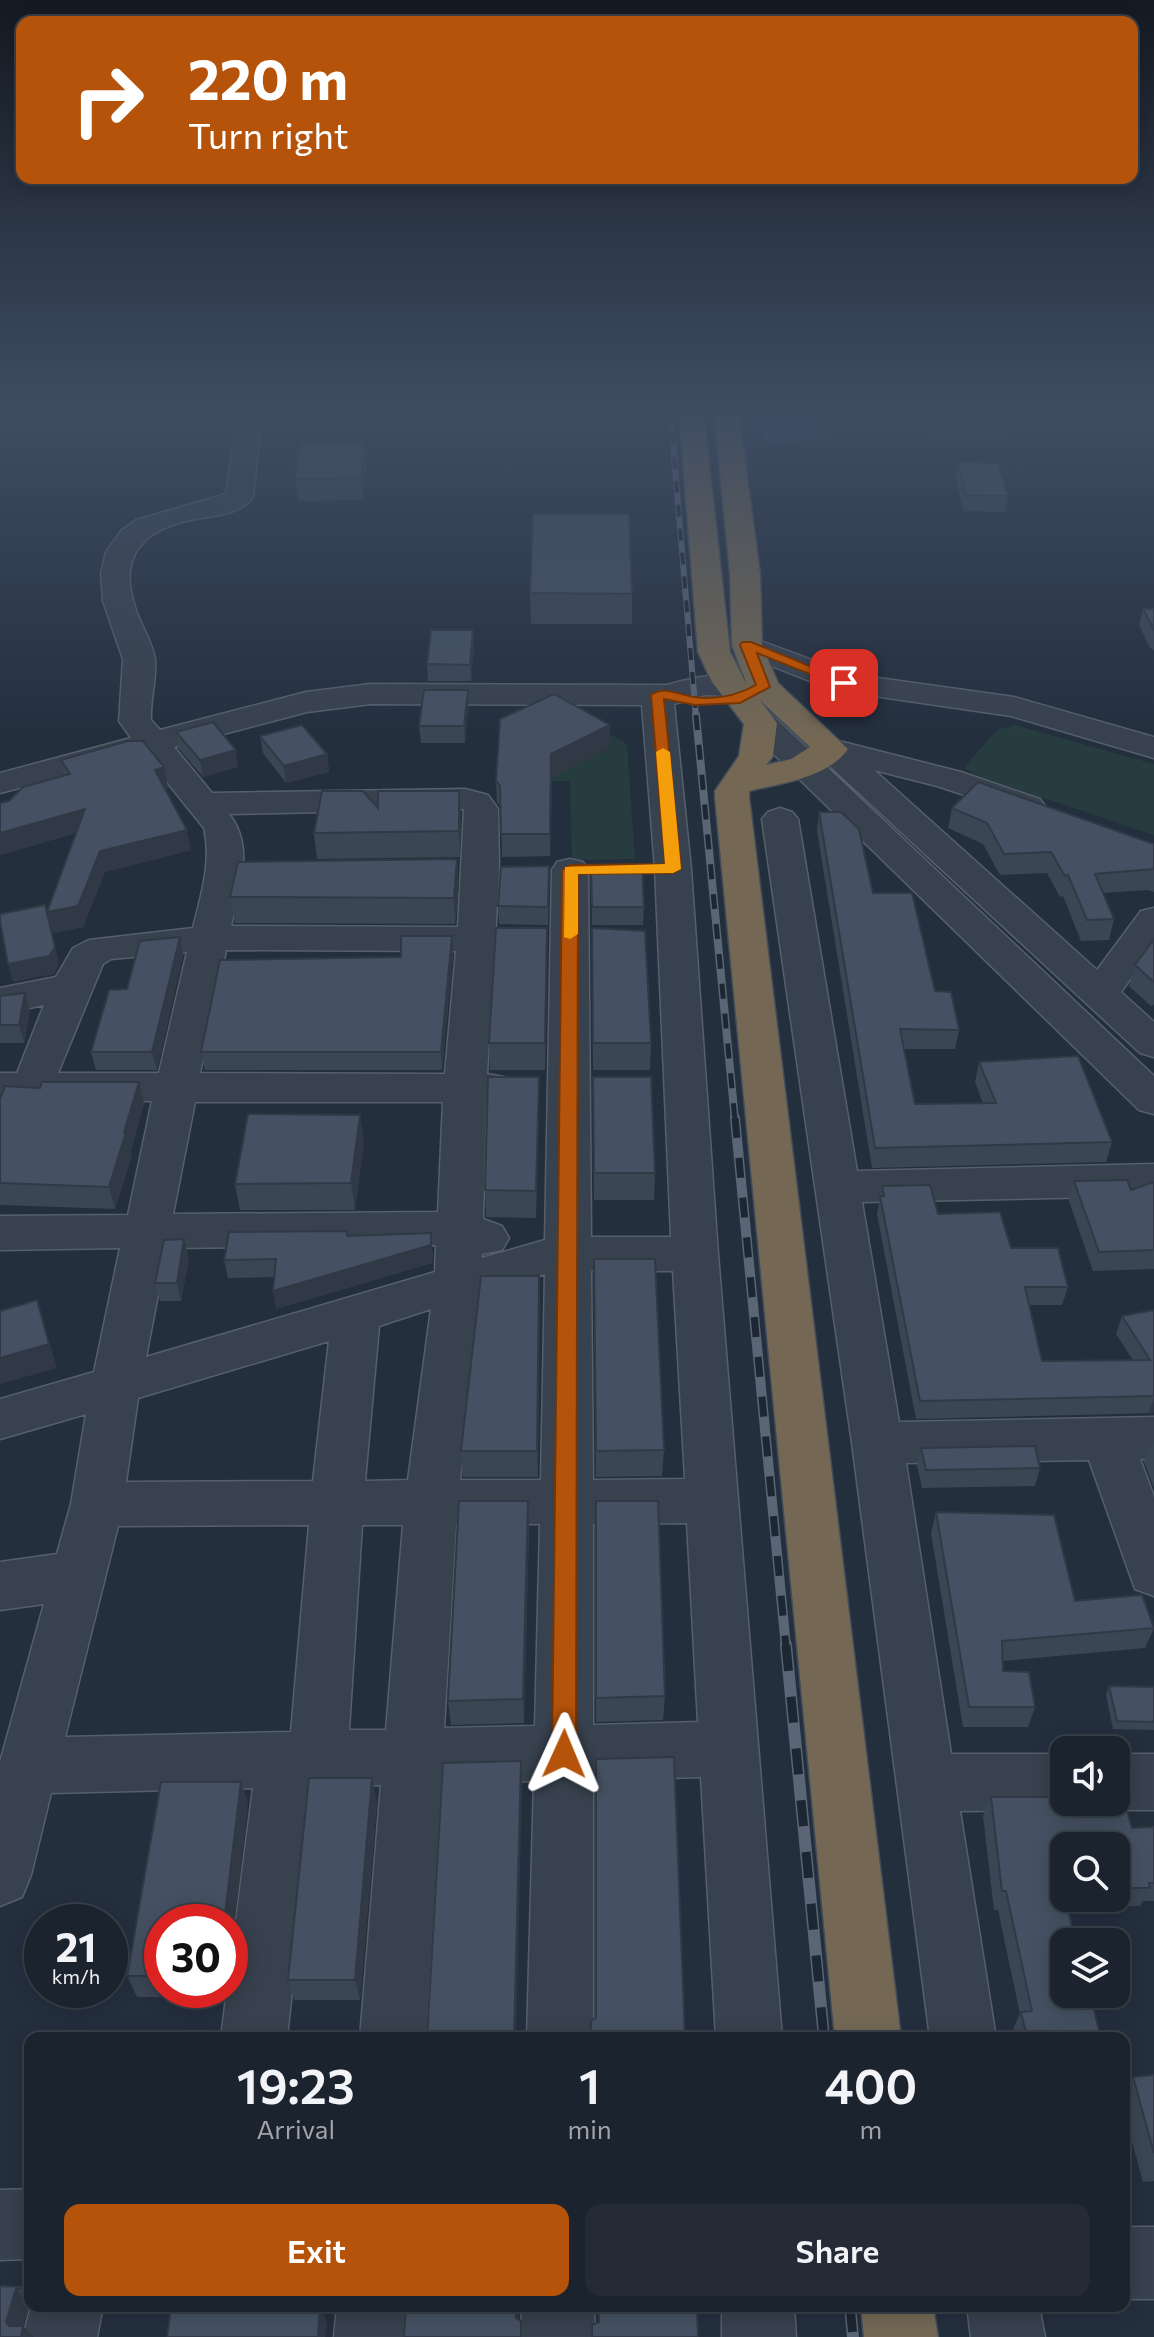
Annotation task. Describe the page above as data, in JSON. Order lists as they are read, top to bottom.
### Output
{
  "page": {
    "turn": ["220 m", "Turn right"],
    "speed": "21 km/h",
    "limit": "30",
    "eta": [
      "19:23",
      "Arrival",
      "1",
      "min",
      "400",
      "m"
    ],
    "buttons": ["Exit", "Share"]
  }
}
